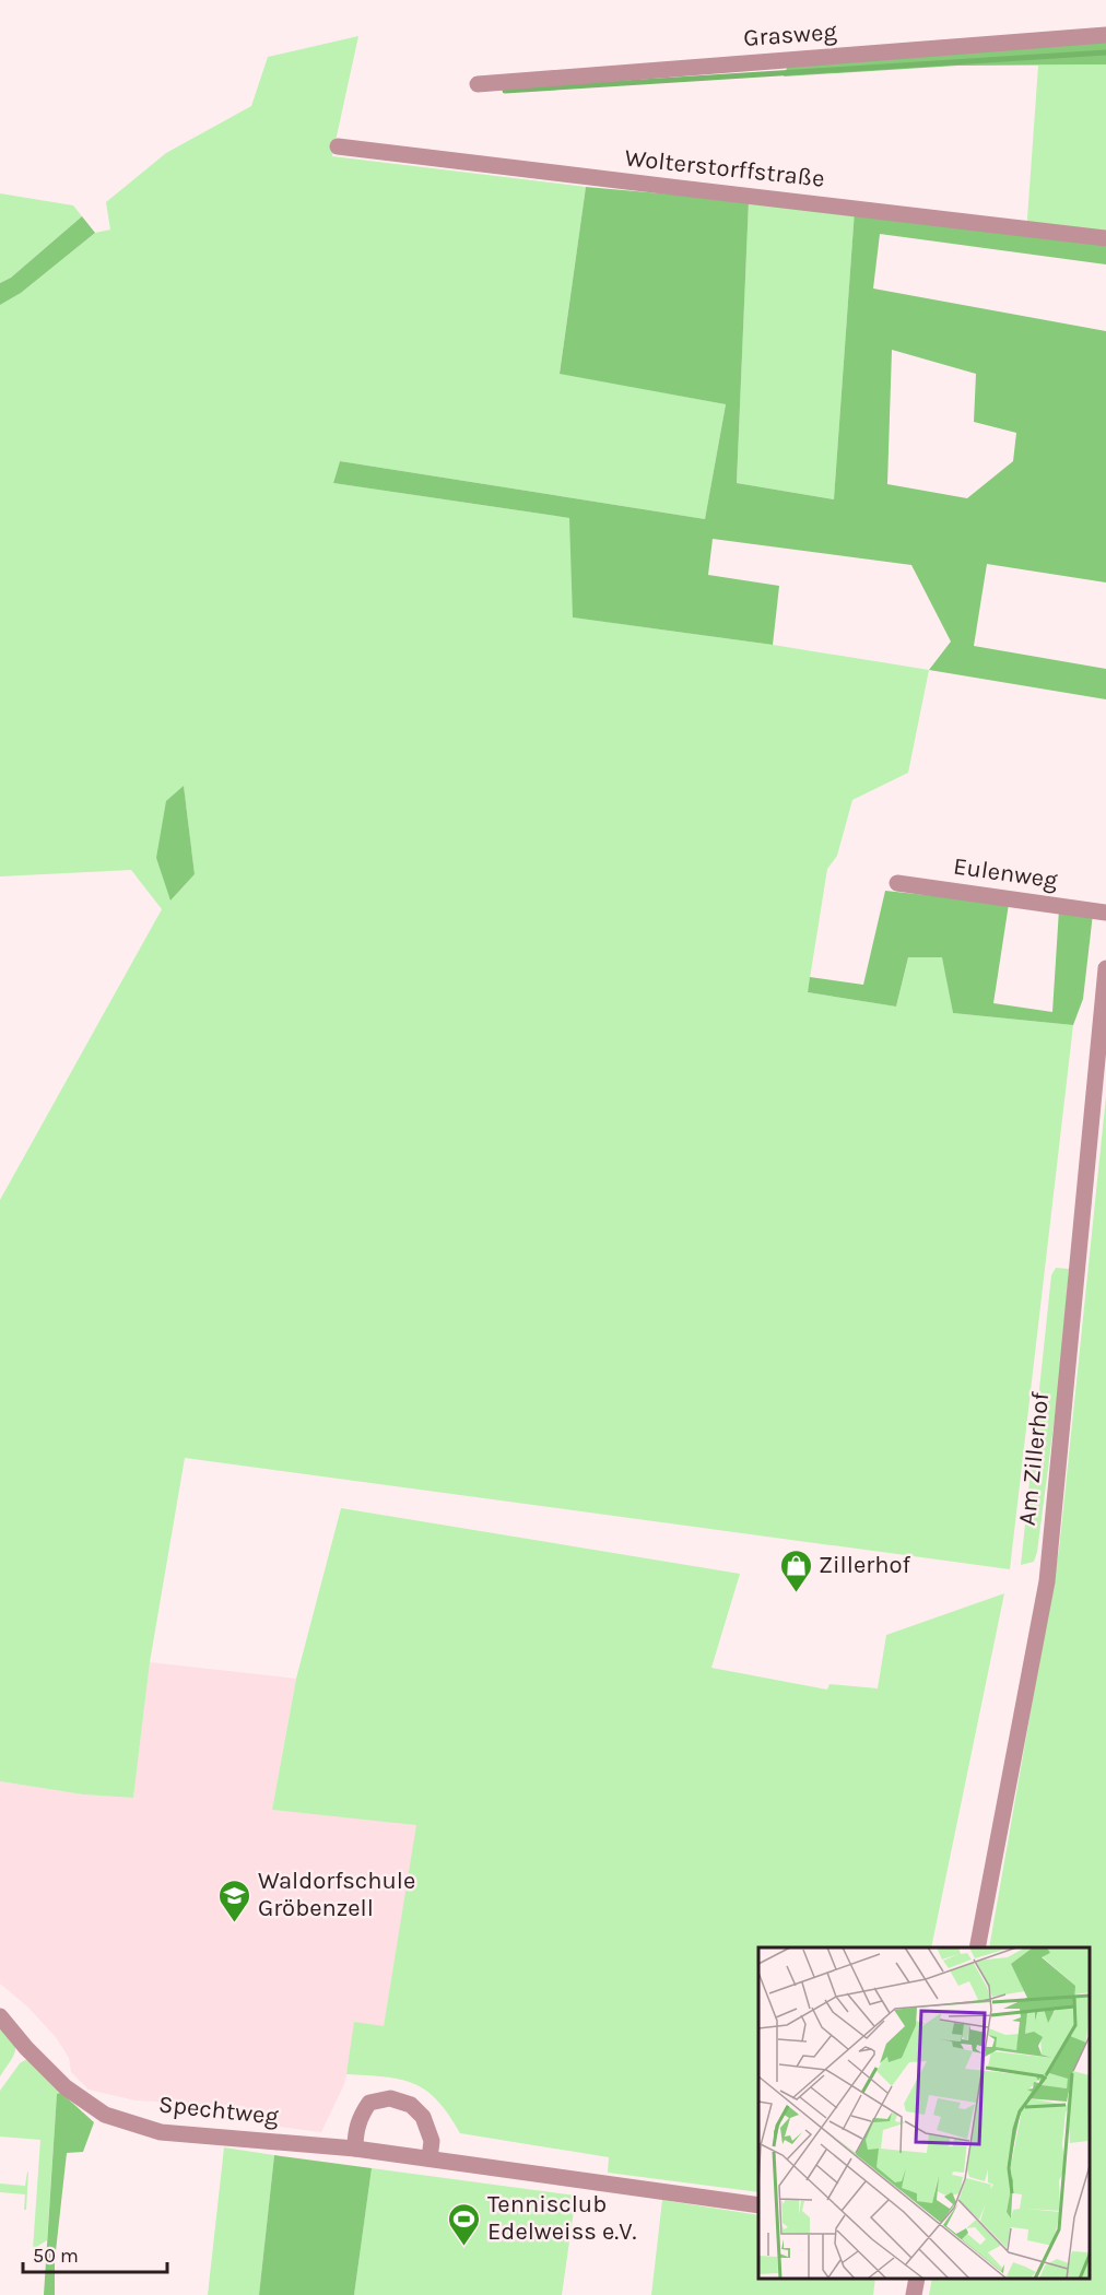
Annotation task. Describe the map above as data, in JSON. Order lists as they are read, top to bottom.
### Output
{
  "streets": {
    "street": [
      "Grasweg",
      "Wolterstorffstraße",
      "Eulenweg",
      "Am Zillerhof",
      "Spechtweg"
    ]
  },
  "places": {
    "shop": ["Zillerhof"],
    "school or university": ["Waldorfschule Gröbenzell"],
    "sports": ["Tennisclub Edelweiss e.V."]
  },
  "scale_bar": "50 m"
}
